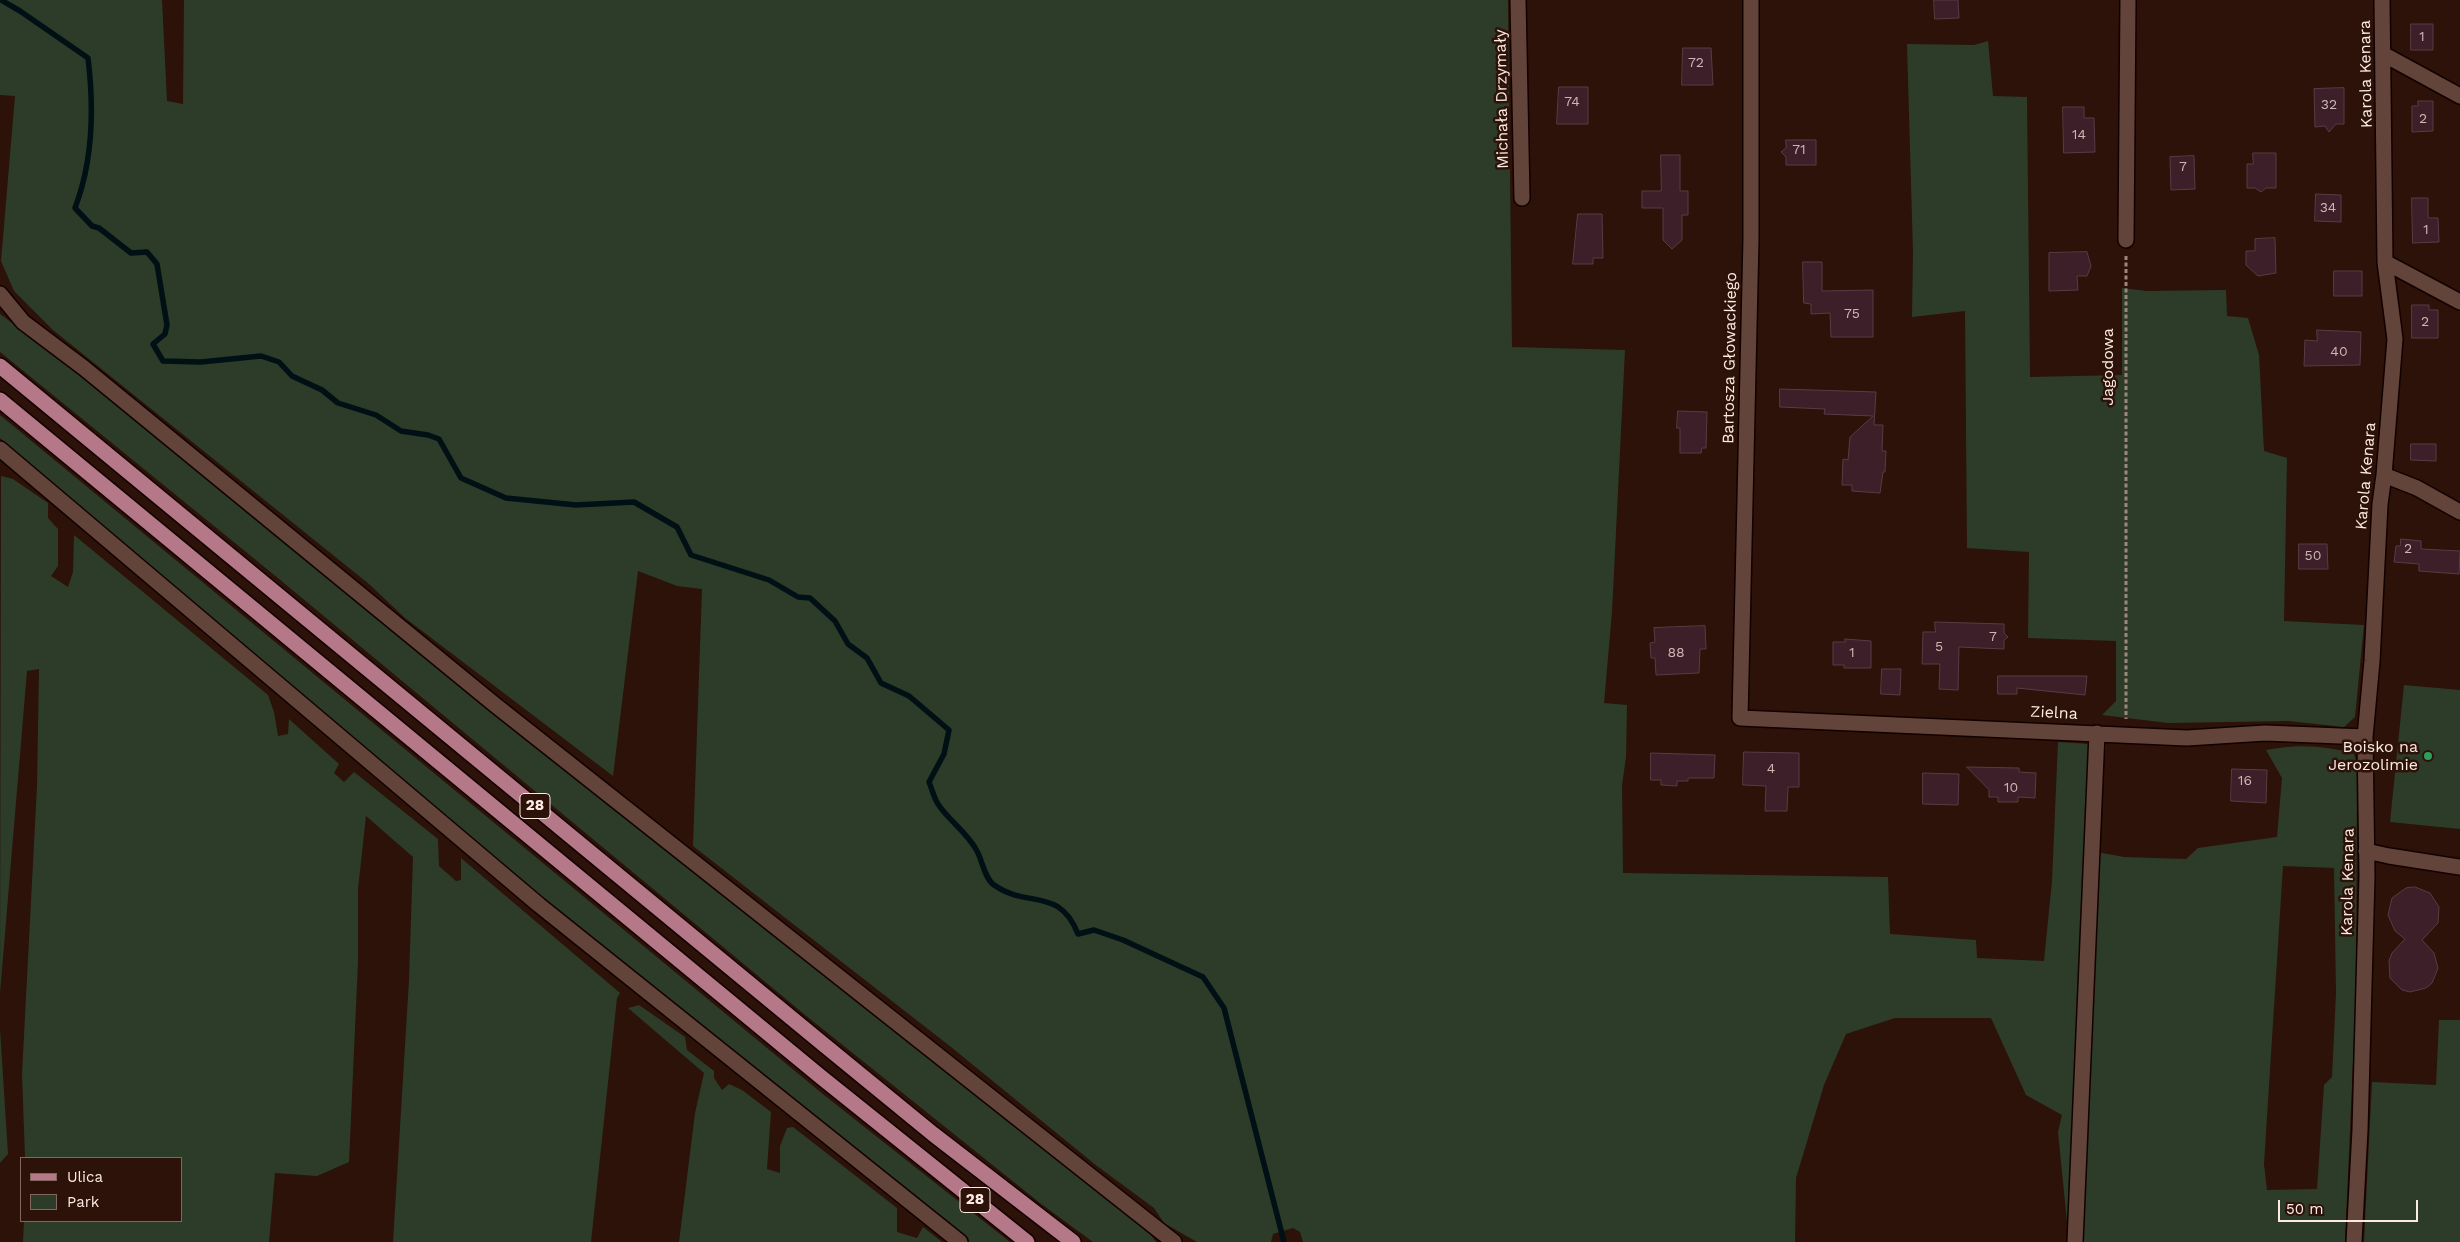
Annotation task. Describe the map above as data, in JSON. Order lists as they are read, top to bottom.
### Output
{
  "streets": {
    "main road": ["28"],
    "street": [
      "Karola Kenara",
      "Michała Drzymały",
      "Bartosza Głowackiego",
      "Zielna"
    ],
    "path": ["Jagodowa"]
  },
  "crossings": [
    ["Karola Kenara", "Zielna"],
    ["Bartosza Głowackiego", "Zielna"],
    ["Jagodowa", "Zielna"]
  ],
  "places": ["Boisko na Jerozolimie"],
  "house_numbers": [
    "1",
    "72",
    "74",
    "32",
    "2",
    "14",
    "71",
    "7",
    "34",
    "1",
    "75",
    "2",
    "40",
    "2",
    "50",
    "7",
    "5",
    "88",
    "1",
    "4",
    "16",
    "10"
  ],
  "legend": ["Ulica", "Park"],
  "scale_bar": "50 m"
}
